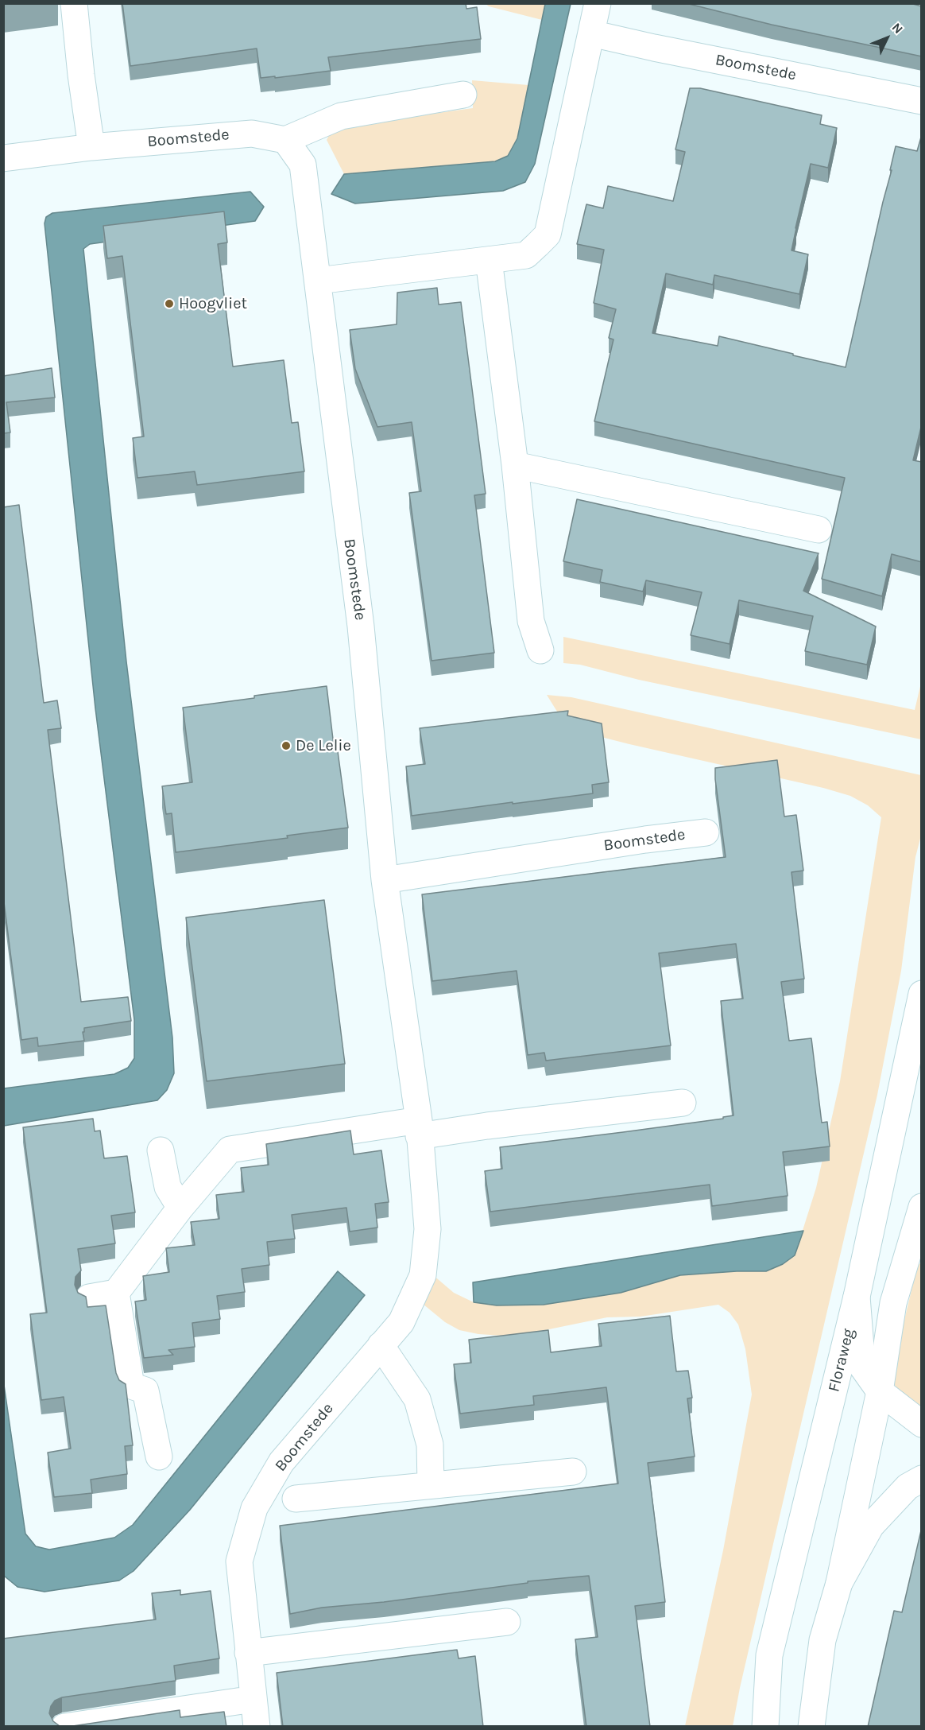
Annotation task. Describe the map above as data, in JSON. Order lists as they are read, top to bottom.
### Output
{
  "streets": {
    "street": ["Boomstede", "Floraweg"]
  },
  "places": ["Hoogvliet", "De Lelie"],
  "north": "top right"
}
